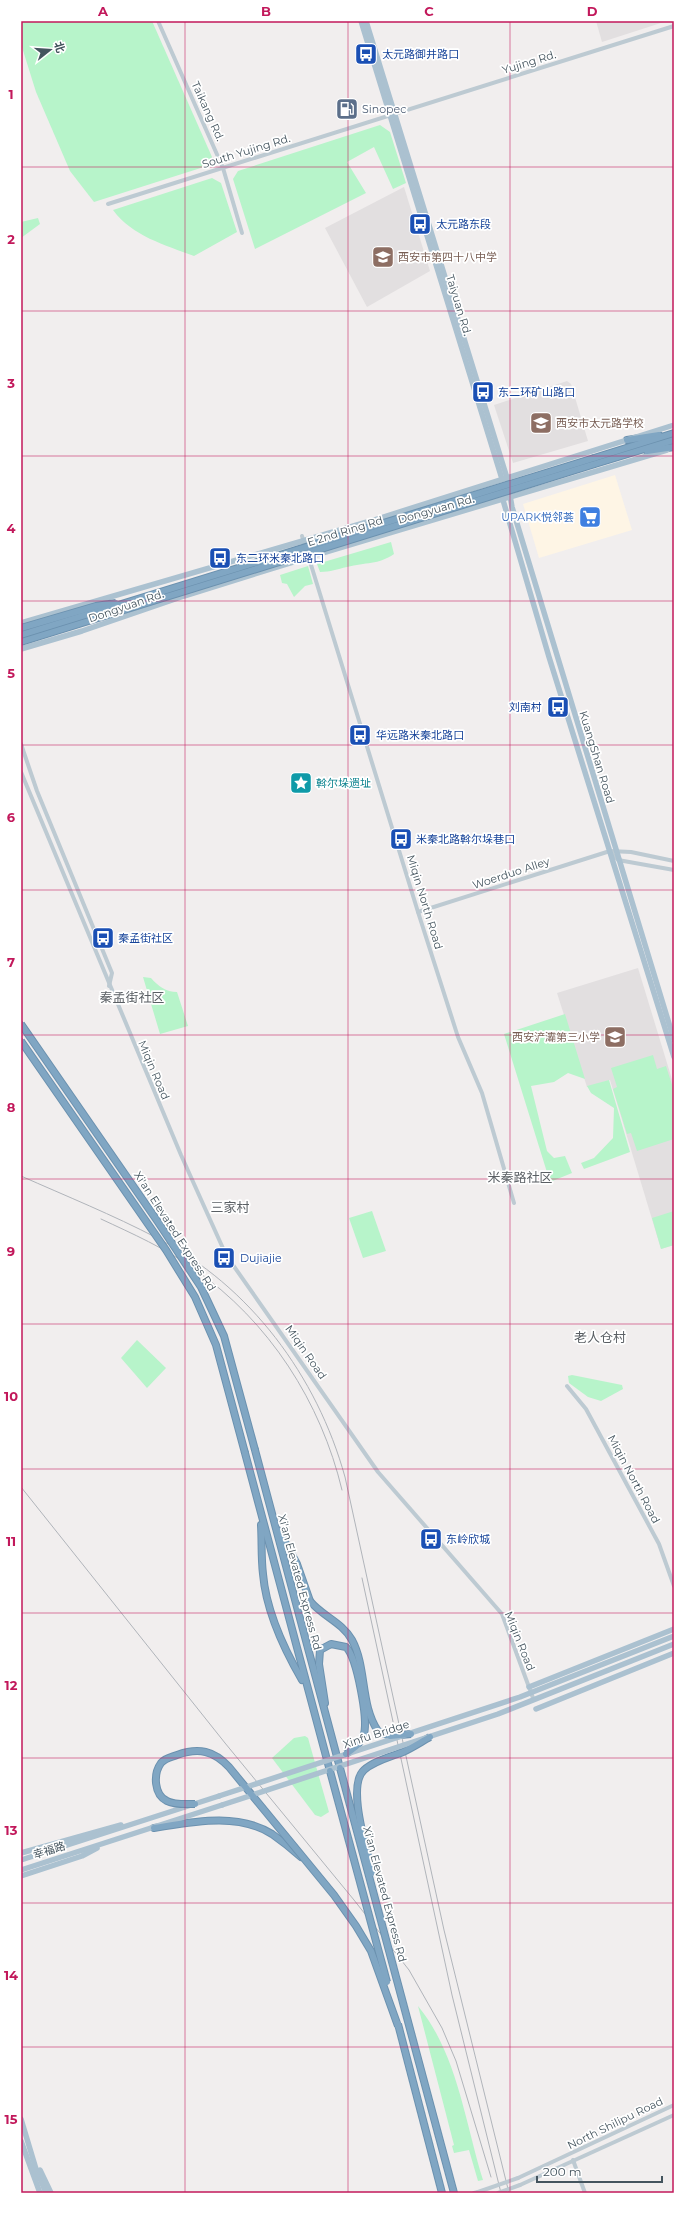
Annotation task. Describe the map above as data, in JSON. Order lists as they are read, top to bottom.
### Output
{
  "streets": {
    "highway": ["E 2nd Ring Rd", "Xi'an Elevated Express Rd"],
    "main road": [
      "Taiyuan Rd.",
      "Dongyuan Rd.",
      "KuangShan Road",
      "Xinfu Bridge",
      "幸福路"
    ],
    "street": [
      "Yujing Rd.",
      "Taikang Rd.",
      "South Yujing Rd.",
      "Woerduo Alley",
      "Miqin North Road",
      "Miqin Road",
      "North Shilipu Road"
    ]
  },
  "crossings": [
    ["Yujing Rd.", "South Yujing Rd."],
    ["Yujing Rd.", "Taiyuan Rd."],
    ["Taikang Rd.", "South Yujing Rd."],
    ["South Yujing Rd.", "Taiyuan Rd."],
    ["Taiyuan Rd.", "Dongyuan Rd."],
    ["Taiyuan Rd.", "KuangShan Road"],
    ["Dongyuan Rd.", "KuangShan Road"],
    ["Dongyuan Rd.", "Miqin North Road"],
    ["KuangShan Road", "Woerduo Alley"],
    ["Woerduo Alley", "Miqin North Road"],
    ["Xinfu Bridge", "幸福路"]
  ],
  "districts": [
    "秦孟街社区",
    "米秦路社区",
    "三家村",
    "老人仓村"
  ],
  "places": {
    "bus stop": [
      "太元路御井路口",
      "太元路东段",
      "东二环矿山路口",
      "东二环米秦北路口",
      "刘南村",
      "华远路米秦北路口",
      "米秦北路斡尔垛巷口",
      "秦孟街社区",
      "Dujiajie",
      "东岭欣城"
    ],
    "fuel station": ["Sinopec"],
    "school or university": ["西安市第四十八中学", "西安市太元路学校", "西安浐灞第三小学"],
    "supermarket": ["UPARK悦邻荟"],
    "place": ["斡尔垛遗址"]
  },
  "scale_bar": "200 m",
  "north": "right",
  "grid": {
    "columns": [
      "A",
      "B",
      "C",
      "D"
    ],
    "rows": [
      "1",
      "2",
      "3",
      "4",
      "5",
      "6",
      "7",
      "8",
      "9",
      "10",
      "11",
      "12",
      "13",
      "14",
      "15"
    ]
  }
}
